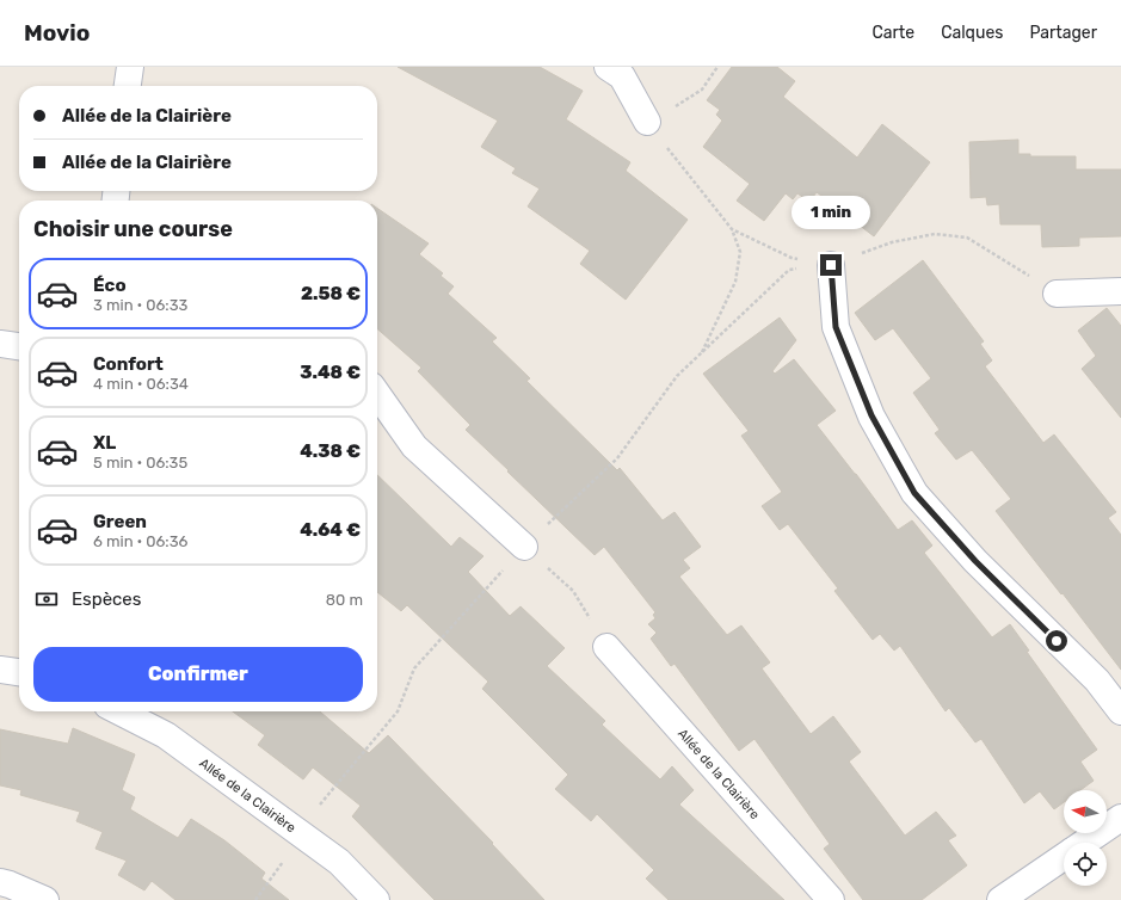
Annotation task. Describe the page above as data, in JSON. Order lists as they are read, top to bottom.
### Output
{
  "streets": {
    "street": ["Allée de la Clairière"]
  },
  "north": "left",
  "page": {
    "header": "Movio",
    "nav": ["Carte", "Calques", "Partager"],
    "banner": ["Allée de la Clairière", "Allée de la Clairière"],
    "bubble": "1 min",
    "heading": "Choisir une course",
    "list": [
      {
        "name": "Éco",
        "note": "3 min · 06:33",
        "value": "2.58 €"
      },
      {
        "name": "Confort",
        "note": "4 min · 06:34",
        "value": "3.48 €"
      },
      {
        "name": "XL",
        "note": "5 min · 06:35",
        "value": "4.38 €"
      },
      {
        "name": "Green",
        "note": "6 min · 06:36",
        "value": "4.64 €"
      }
    ],
    "pay": ["Espèces", "80 m"],
    "buttons": "Confirmer"
  }
}
